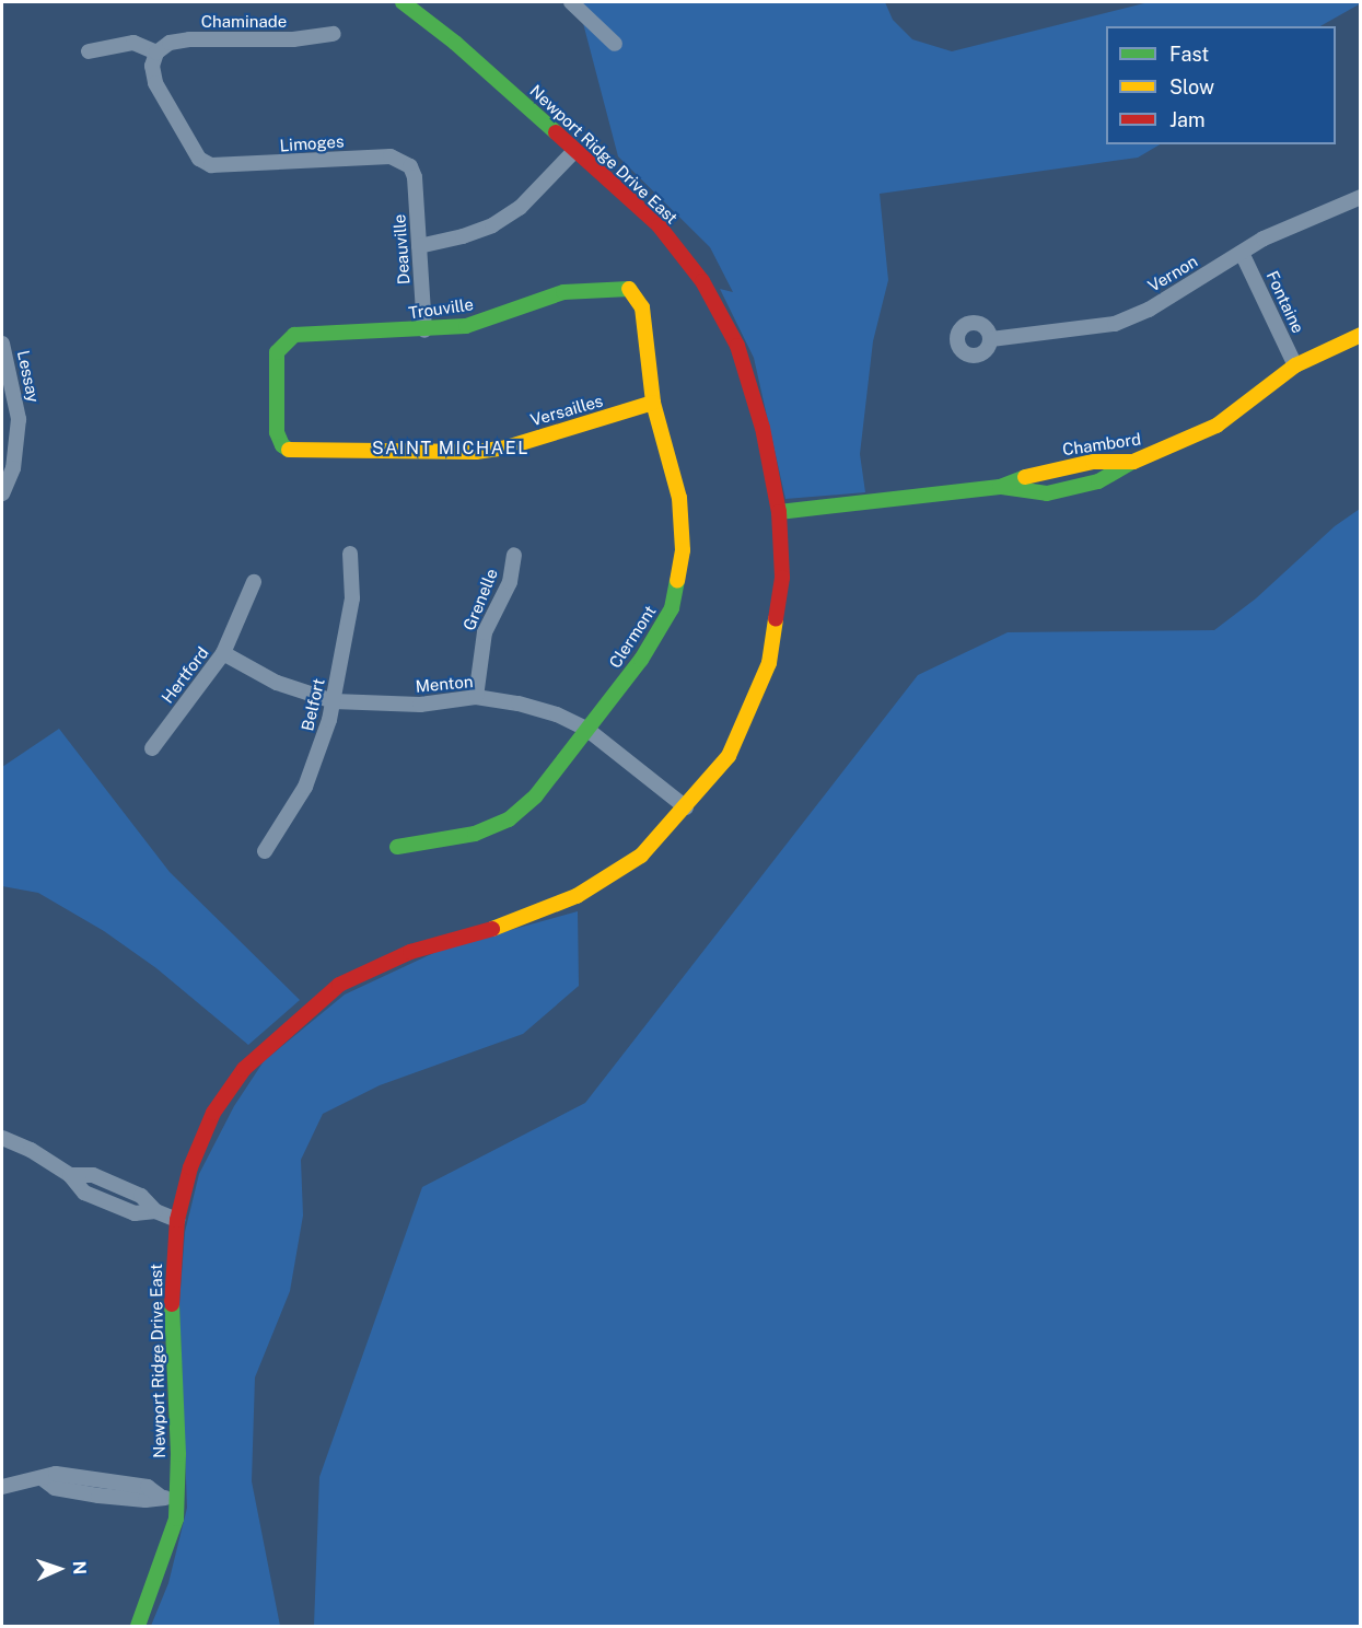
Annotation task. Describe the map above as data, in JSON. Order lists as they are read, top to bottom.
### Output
{
  "streets": {
    "street": [
      "Chaminade",
      "Limoges",
      "Newport Ridge Drive East",
      "Deauville",
      "Vernon",
      "Fontaine",
      "Trouville",
      "Lessay",
      "Versailles",
      "Chambord",
      "Grenelle",
      "Clermont",
      "Hertford",
      "Menton",
      "Belfort"
    ]
  },
  "crossings": [
    ["Chaminade", "Limoges"],
    ["Limoges", "Deauville"],
    ["Newport Ridge Drive East", "Chambord"],
    ["Newport Ridge Drive East", "Menton"],
    ["Deauville", "Trouville"],
    ["Vernon", "Fontaine"],
    ["Fontaine", "Chambord"],
    ["Trouville", "Versailles"],
    ["Trouville", "Clermont"],
    ["Versailles", "Clermont"],
    ["Grenelle", "Menton"],
    ["Clermont", "Menton"],
    ["Hertford", "Menton"],
    ["Menton", "Belfort"]
  ],
  "districts": ["SAINT MICHAEL"],
  "legend": ["Fast", "Slow", "Jam"],
  "north": "right"
}
